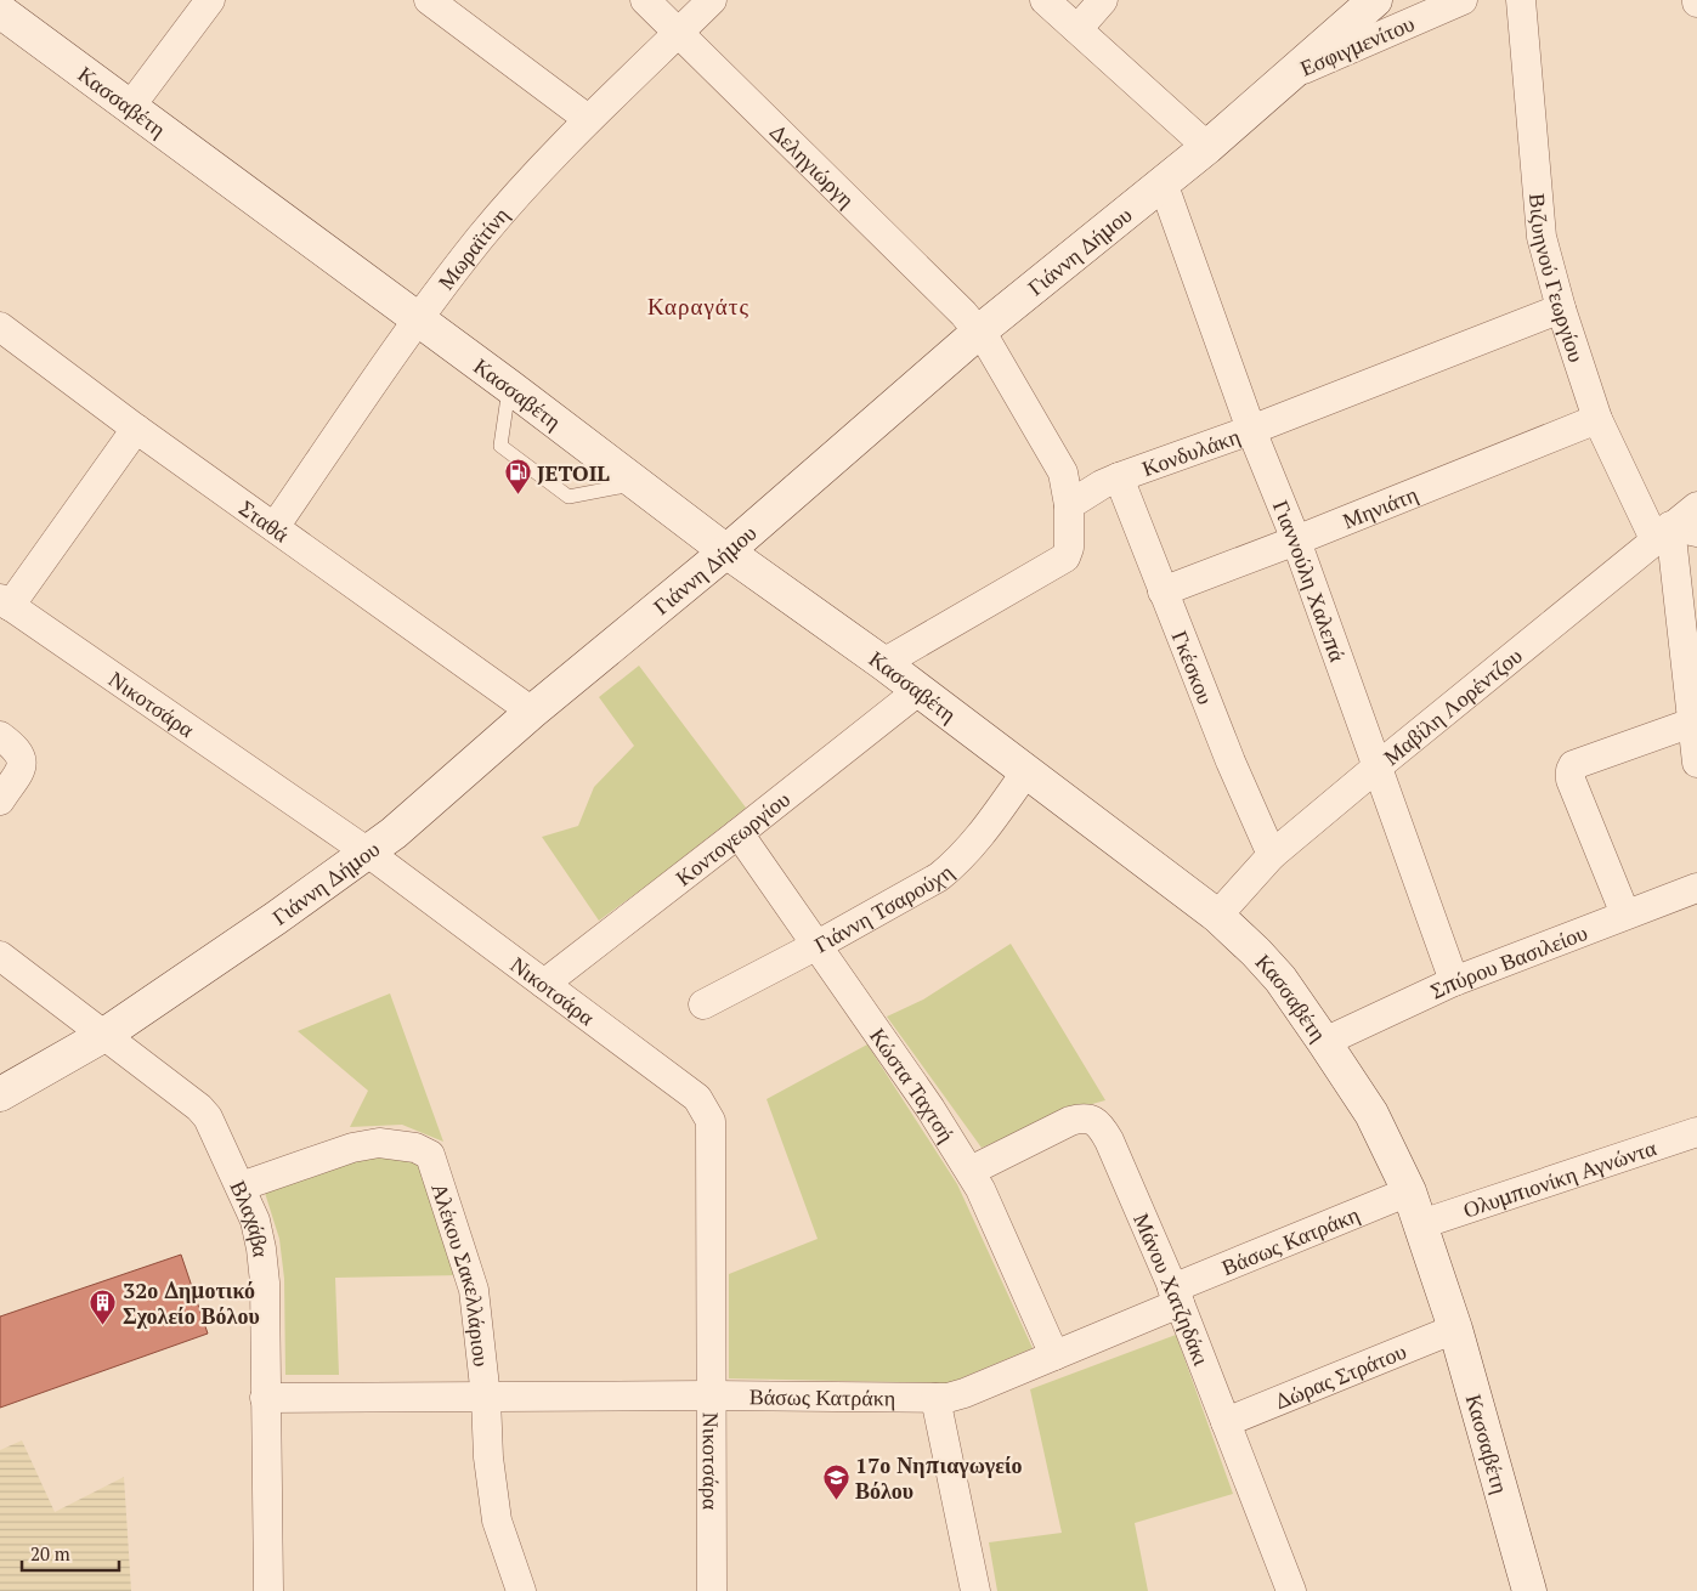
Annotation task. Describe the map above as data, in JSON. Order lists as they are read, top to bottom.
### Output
{
  "streets": {
    "street": [
      "Εσφιγμενίτου",
      "Κασσαβέτη",
      "Δεληγιώργη",
      "Μωραϊτίνη",
      "Γιάννη Δήμου",
      "Βιζυηνού Γεωργίου",
      "Κονδυλάκη",
      "Μηνιάτη",
      "Σταθά",
      "Γιαννούλη Χαλεπά",
      "Γκέσκου",
      "Νικοτσάρα",
      "Μαβίλη Λορέντζου",
      "Κοντογεωργίου",
      "Γιάννη Τσαρούχη",
      "Σπύρου Βασιλείου",
      "Κώστα Ταχτσή",
      "Ολυμπιονίκη Αγνώντα",
      "Βλαχάβα",
      "Βάσως Κατράκη",
      "Αλέκου Σακελλάριου",
      "Μάνου Χατζηδάκι",
      "Δώρας Στράτου"
    ]
  },
  "crossings": [
    ["Εσφιγμενίτου", "Γιάννη Δήμου"],
    ["Κασσαβέτη", "Μωραϊτίνη"],
    ["Κασσαβέτη", "Γιάννη Δήμου"],
    ["Κασσαβέτη", "Μαβίλη Λορέντζου"],
    ["Κασσαβέτη", "Κοντογεωργίου"],
    ["Κασσαβέτη", "Γιάννη Τσαρούχη"],
    ["Κασσαβέτη", "Σπύρου Βασιλείου"],
    ["Κασσαβέτη", "Ολυμπιονίκη Αγνώντα"],
    ["Κασσαβέτη", "Βάσως Κατράκη"],
    ["Κασσαβέτη", "Δώρας Στράτου"],
    ["Δεληγιώργη", "Μωραϊτίνη"],
    ["Δεληγιώργη", "Γιάννη Δήμου"],
    ["Μωραϊτίνη", "Σταθά"],
    ["Γιάννη Δήμου", "Σταθά"],
    ["Γιάννη Δήμου", "Γιαννούλη Χαλεπά"],
    ["Γιάννη Δήμου", "Νικοτσάρα"],
    ["Γιάννη Δήμου", "Βλαχάβα"],
    ["Βιζυηνού Γεωργίου", "Κονδυλάκη"],
    ["Βιζυηνού Γεωργίου", "Μηνιάτη"],
    ["Βιζυηνού Γεωργίου", "Μαβίλη Λορέντζου"],
    ["Κονδυλάκη", "Γιαννούλη Χαλεπά"],
    ["Κονδυλάκη", "Γκέσκου"],
    ["Μηνιάτη", "Γιαννούλη Χαλεπά"],
    ["Μηνιάτη", "Γκέσκου"],
    ["Γιαννούλη Χαλεπά", "Μαβίλη Λορέντζου"],
    ["Γιαννούλη Χαλεπά", "Σπύρου Βασιλείου"],
    ["Γκέσκου", "Μαβίλη Λορέντζου"],
    ["Νικοτσάρα", "Κοντογεωργίου"],
    ["Νικοτσάρα", "Βάσως Κατράκη"],
    ["Κοντογεωργίου", "Κώστα Ταχτσή"],
    ["Γιάννη Τσαρούχη", "Κώστα Ταχτσή"],
    ["Κώστα Ταχτσή", "Βάσως Κατράκη"],
    ["Κώστα Ταχτσή", "Μάνου Χατζηδάκι"],
    ["Βλαχάβα", "Βάσως Κατράκη"],
    ["Βλαχάβα", "Αλέκου Σακελλάριου"],
    ["Βάσως Κατράκη", "Αλέκου Σακελλάριου"],
    ["Βάσως Κατράκη", "Μάνου Χατζηδάκι"],
    ["Μάνου Χατζηδάκι", "Δώρας Στράτου"]
  ],
  "districts": ["Καραγάτς"],
  "places": {
    "fuel station": ["JETOIL"],
    "building": ["32ο Δημοτικό Σχολείο Βόλου"],
    "school or university": ["17ο Νηπιαγωγείο Βόλου"]
  },
  "scale_bar": "20 m"
}
